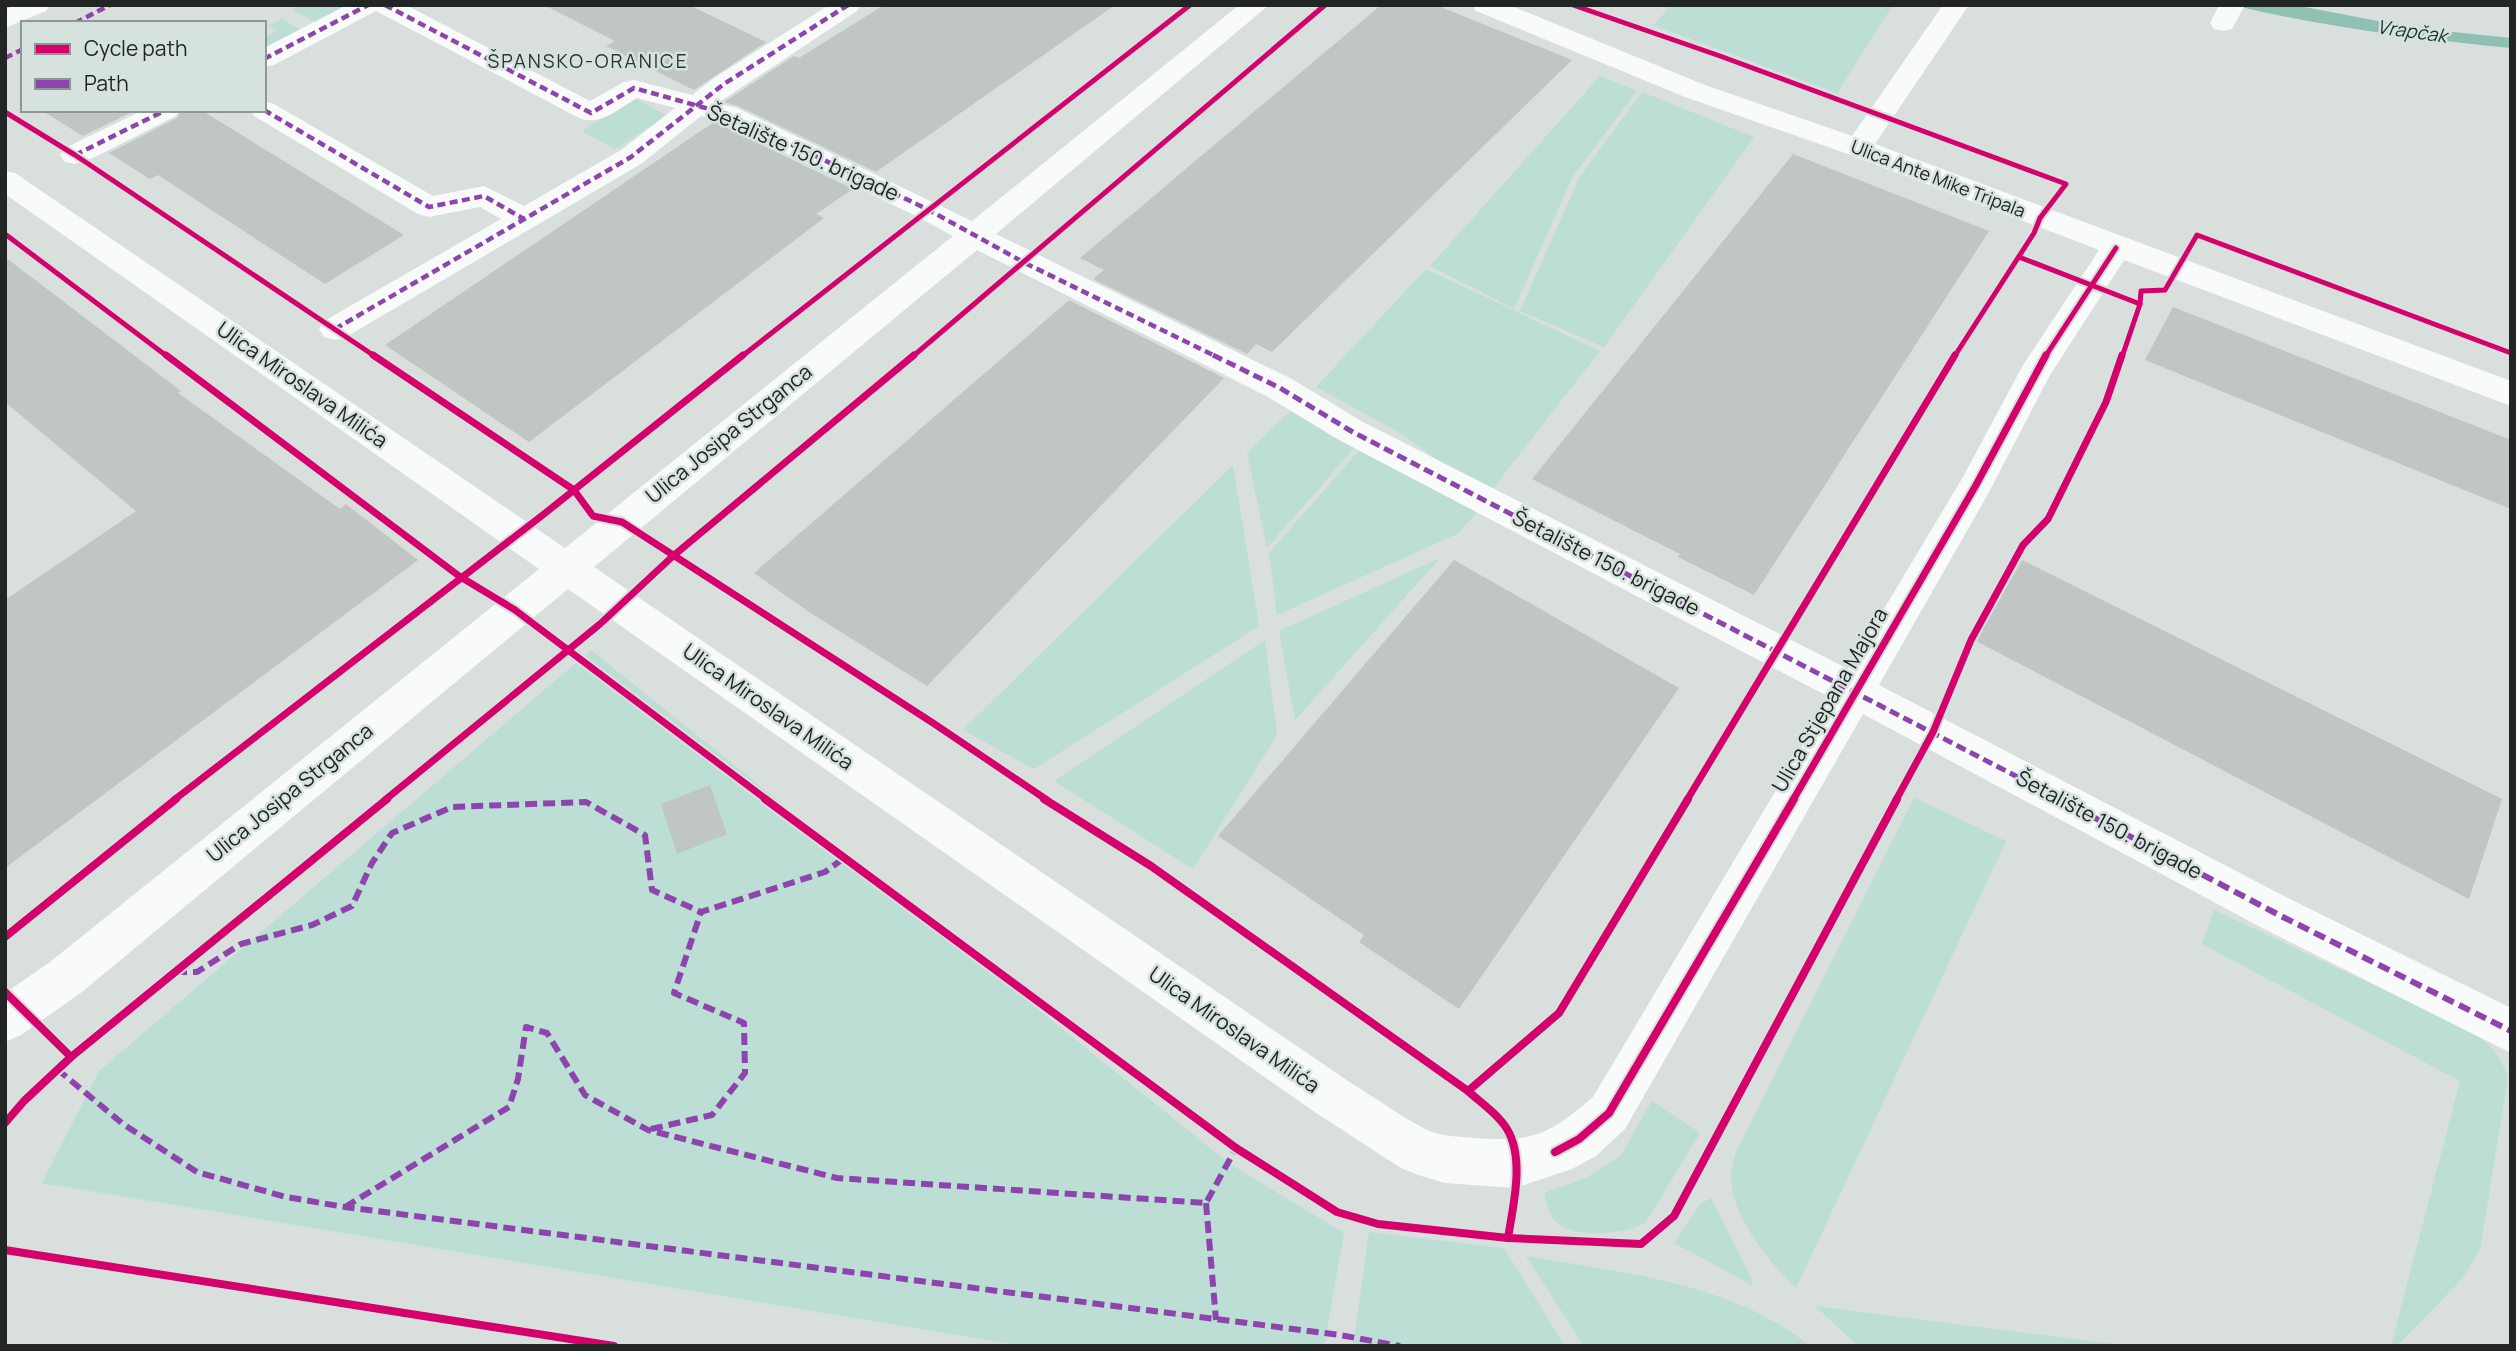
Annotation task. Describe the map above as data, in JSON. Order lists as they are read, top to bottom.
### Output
{
  "streets": {
    "street": [
      "Šetalište 150. brigade",
      "Ulica Ante Mike Tripala",
      "Ulica Miroslava Milića",
      "Ulica Josipa Strganca",
      "Ulica Stjepana Majora"
    ]
  },
  "crossings": [
    ["Šetalište 150. brigade", "Ulica Josipa Strganca"],
    ["Šetalište 150. brigade", "Ulica Stjepana Majora"],
    ["Ulica Ante Mike Tripala", "Ulica Stjepana Majora"],
    ["Ulica Miroslava Milića", "Ulica Josipa Strganca"],
    ["Ulica Miroslava Milića", "Ulica Stjepana Majora"]
  ],
  "districts": ["ŠPANSKO-ORANICE"],
  "water": ["Vrapčak"],
  "legend": ["Cycle path", "Path"]
}
